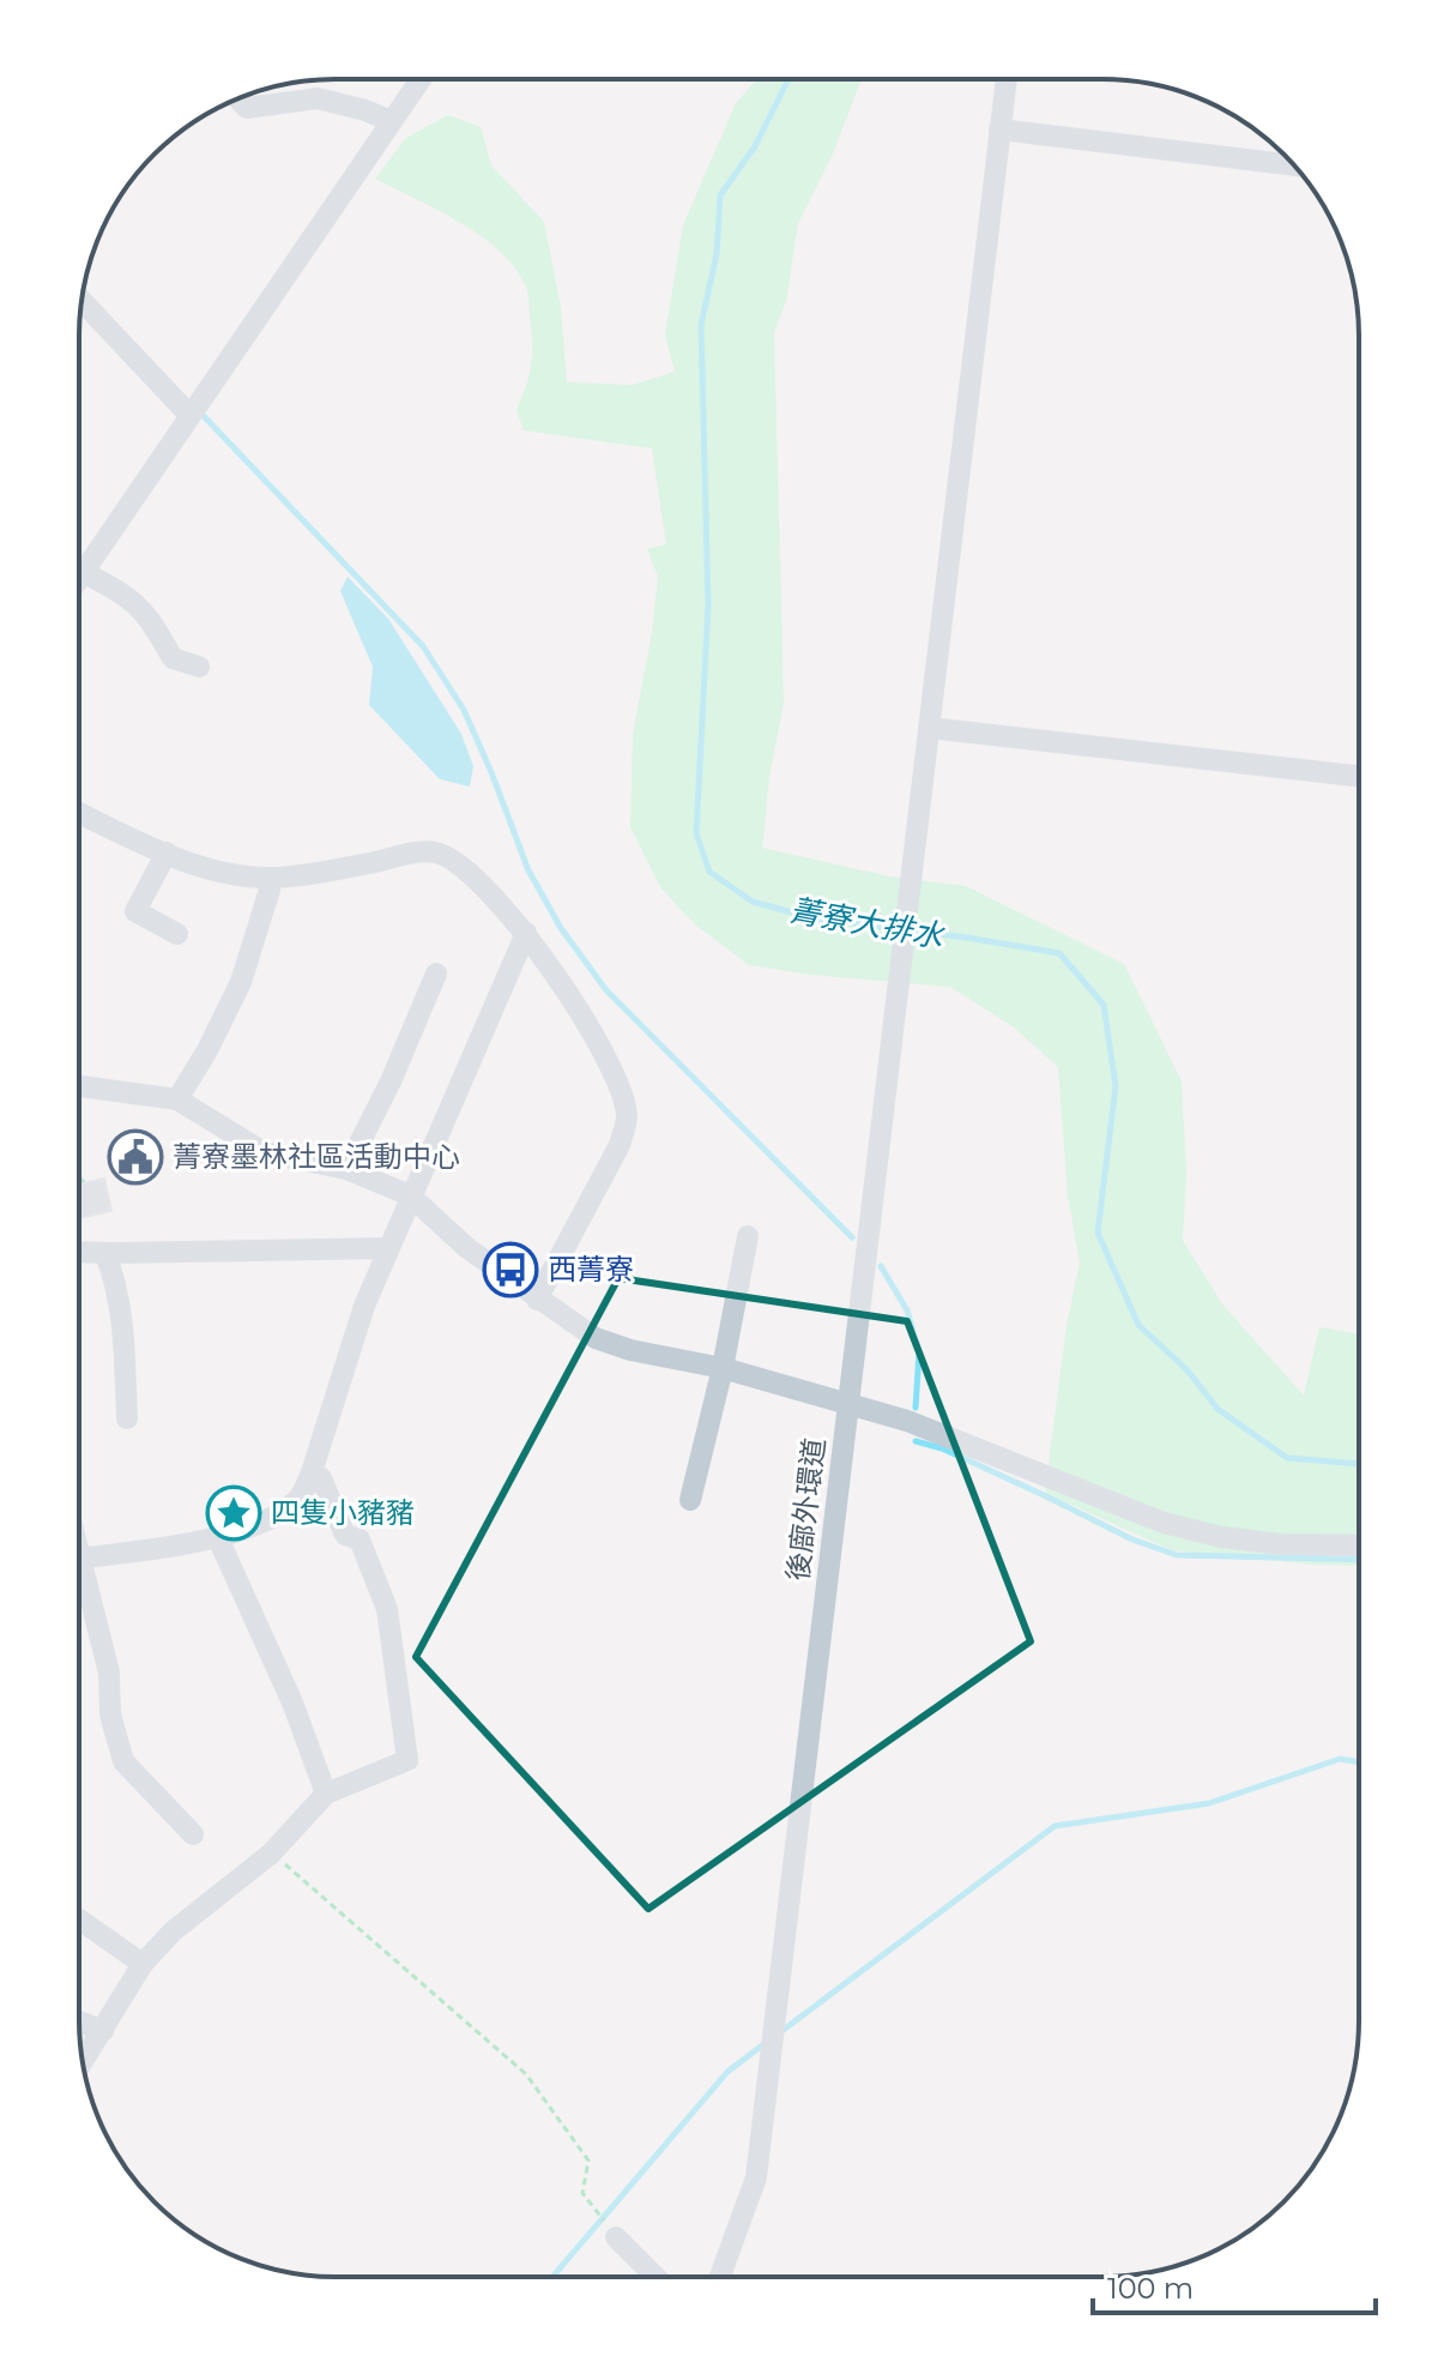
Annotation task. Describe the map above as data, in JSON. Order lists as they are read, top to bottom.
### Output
{
  "streets": {
    "street": ["後廍外環道"]
  },
  "water": ["菁寮大排水"],
  "places": {
    "public building": ["菁寮墨林社區活動中心"],
    "bus stop": ["西菁寮"],
    "place": ["四隻小豬豬"]
  },
  "scale_bar": "100 m"
}
